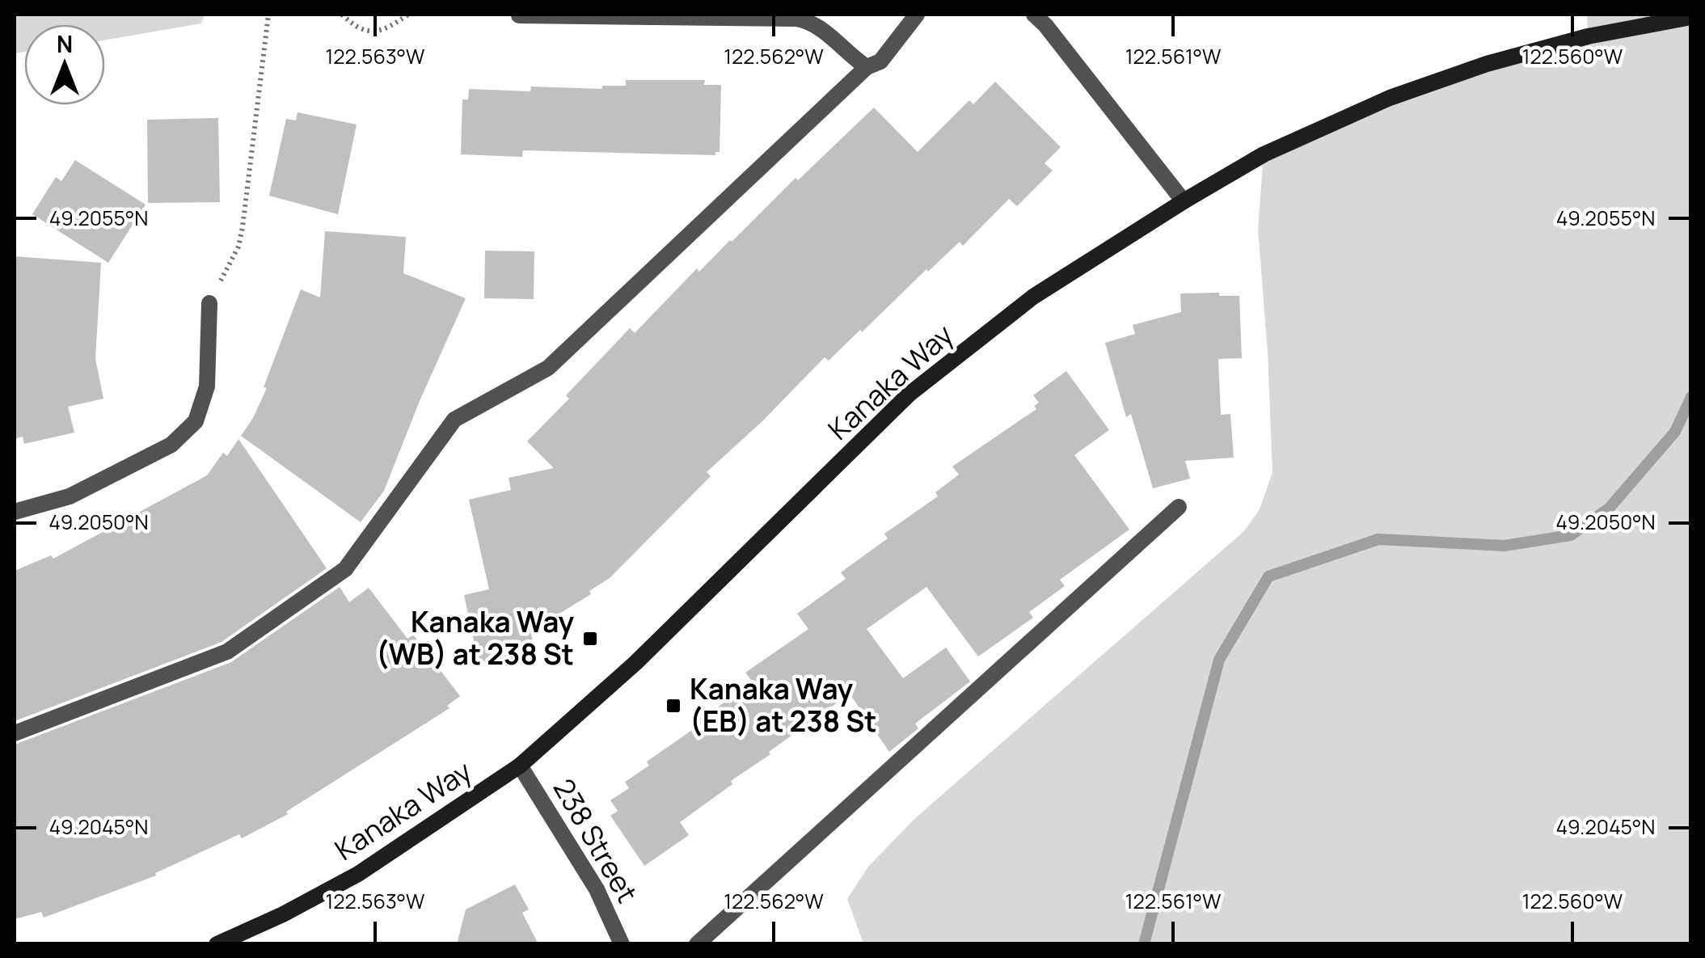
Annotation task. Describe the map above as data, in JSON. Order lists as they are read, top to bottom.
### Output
{
  "streets": {
    "main road": ["Kanaka Way"],
    "street": ["238 Street"]
  },
  "crossings": [
    ["Kanaka Way", "238 Street"]
  ],
  "places": {
    "transit": ["Kanaka Way (WB) at 238 St", "Kanaka Way (EB) at 238 St"]
  },
  "north": "top",
  "coordinates": [
    "122.563°W",
    "122.562°W",
    "122.561°W",
    "122.560°W",
    "49.2055°N",
    "49.2050°N",
    "49.2045°N"
  ]
}
